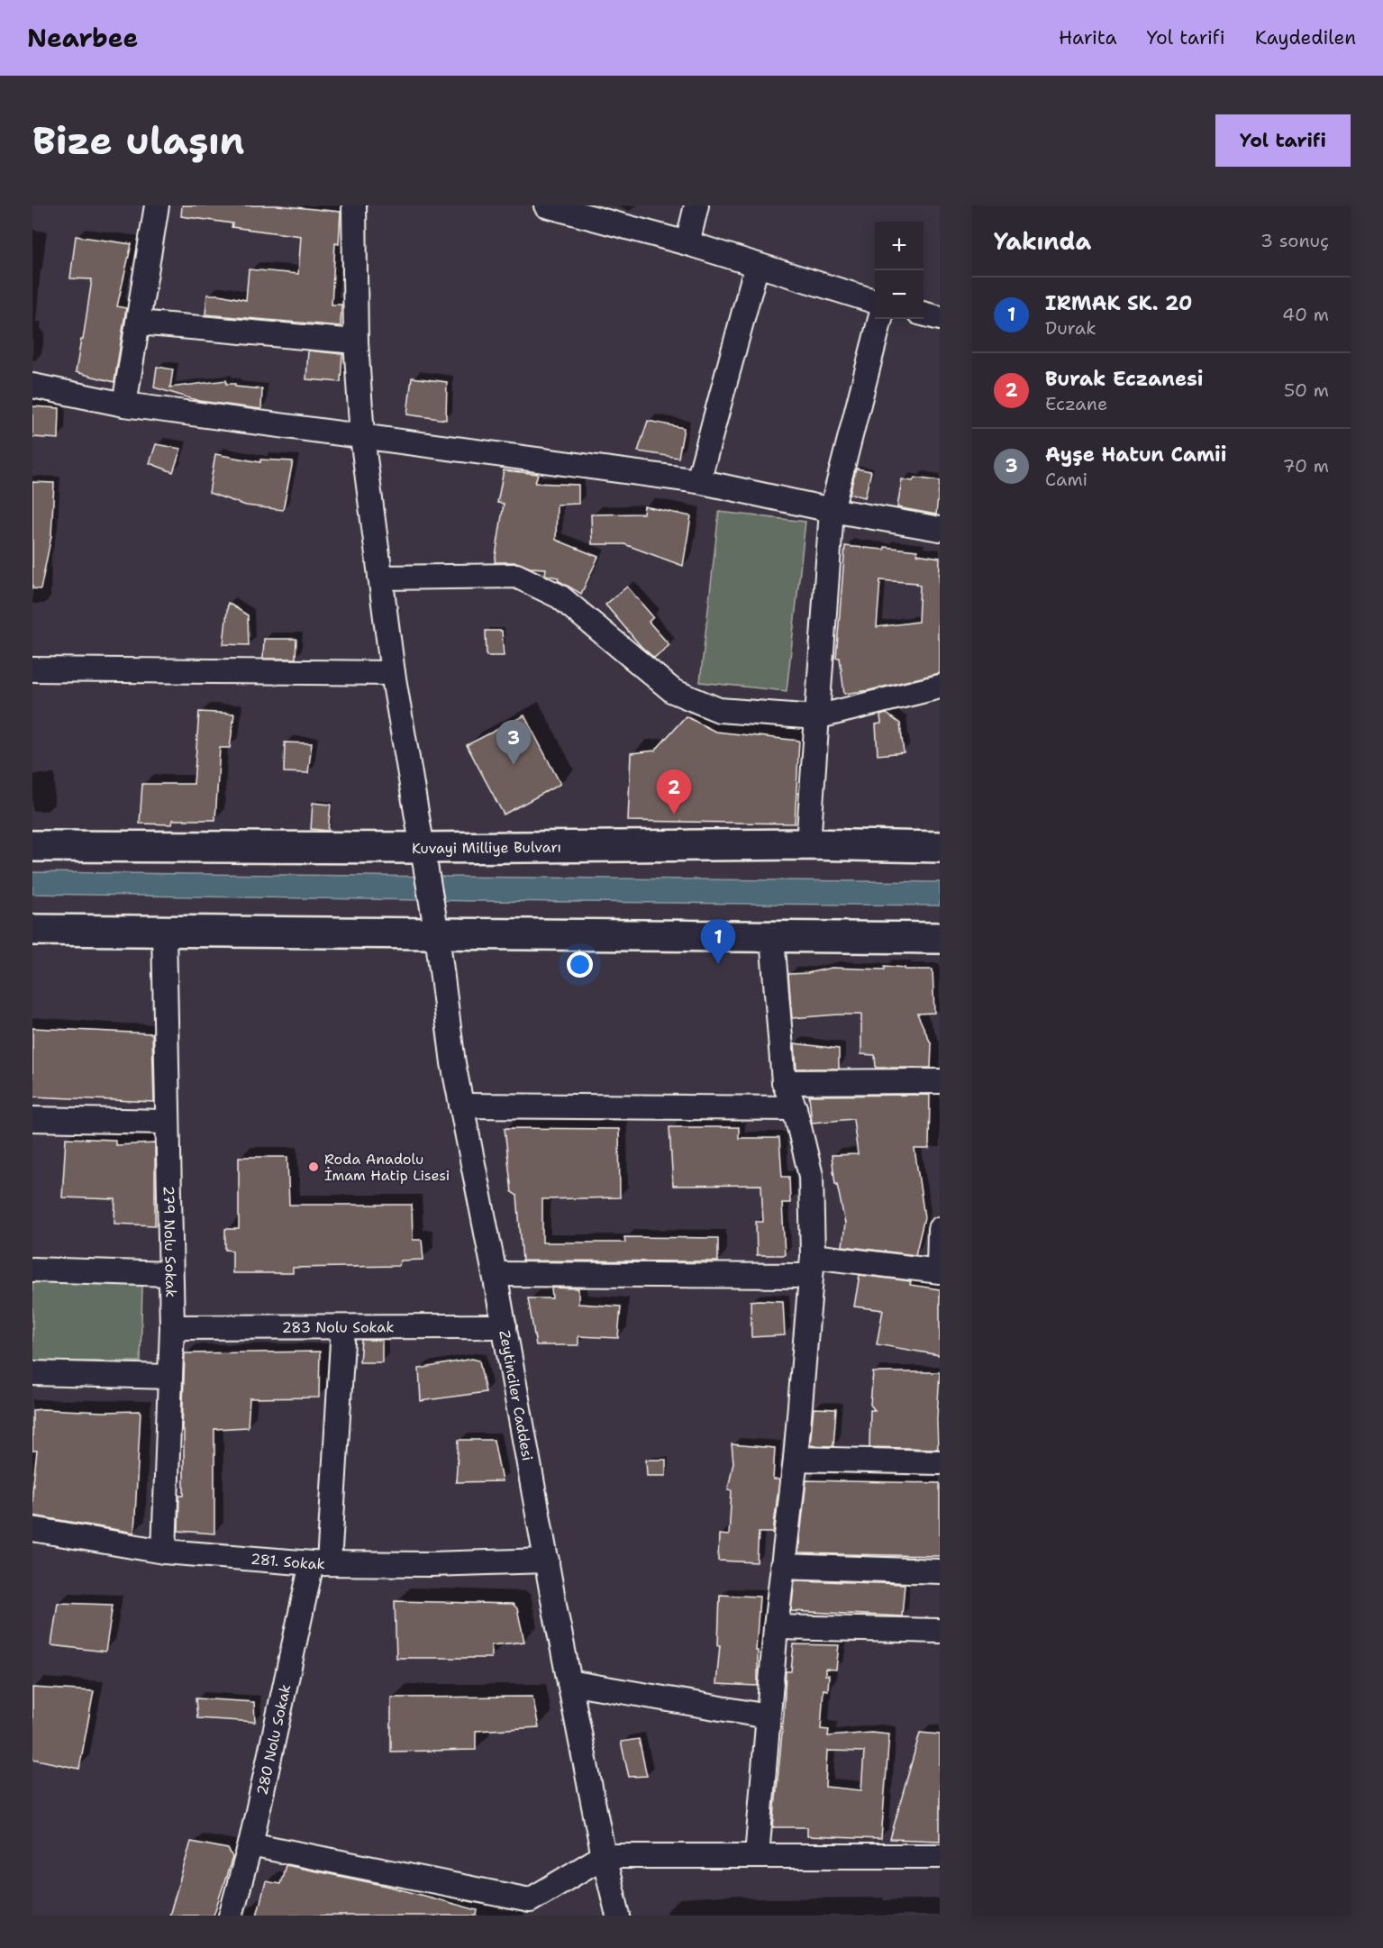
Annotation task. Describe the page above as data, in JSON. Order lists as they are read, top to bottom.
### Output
{
  "streets": {
    "main road": ["Kuvayi Milliye Bulvarı"],
    "street": [
      "279 Nolu Sokak",
      "283 Nolu Sokak",
      "Zeytinciler Caddesi",
      "281. Sokak",
      "280 Nolu Sokak"
    ]
  },
  "crossings": [
    ["Kuvayi Milliye Bulvarı", "Zeytinciler Caddesi"],
    ["279 Nolu Sokak", "283 Nolu Sokak"],
    ["279 Nolu Sokak", "281. Sokak"],
    ["283 Nolu Sokak", "Zeytinciler Caddesi"],
    ["283 Nolu Sokak", "280 Nolu Sokak"],
    ["Zeytinciler Caddesi", "281. Sokak"],
    ["281. Sokak", "280 Nolu Sokak"]
  ],
  "places": ["Roda Anadolu İmam Hatip Lisesi"],
  "page": {
    "header": "Nearbee",
    "nav": ["Harita", "Yol tarifi", "Kaydedilen"],
    "buttons": "Yol tarifi",
    "title": "Bize ulaşın",
    "heading": ["Yakında", "3 sonuç"],
    "map_buttons": ["+", "−"],
    "list": [
      {
        "mark": "1",
        "name": "IRMAK SK. 20",
        "note": "Durak",
        "value": "40 m"
      },
      {
        "mark": "2",
        "name": "Burak Eczanesi",
        "note": "Eczane",
        "value": "50 m"
      },
      {
        "mark": "3",
        "name": "Ayşe Hatun Camii",
        "note": "Cami",
        "value": "70 m"
      }
    ],
    "pins": ["3", "2", "1"]
  }
}
